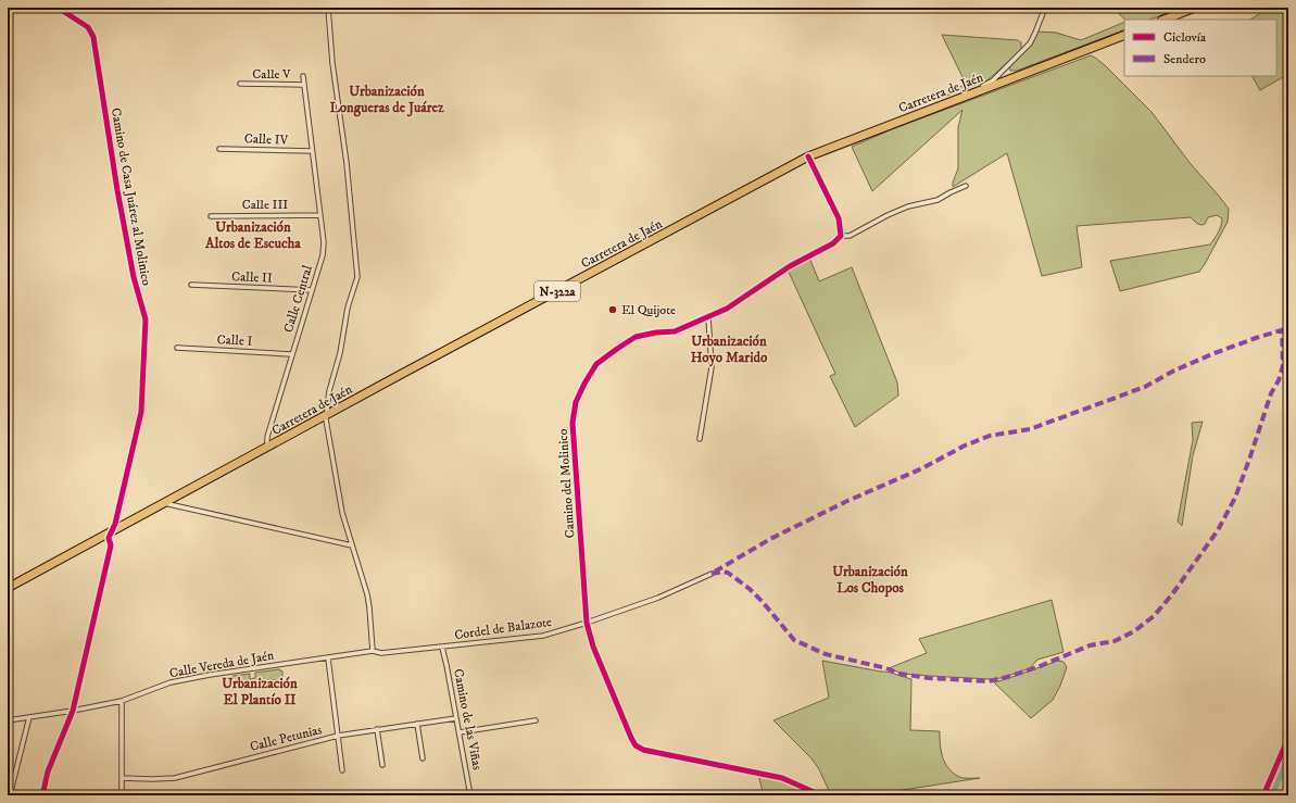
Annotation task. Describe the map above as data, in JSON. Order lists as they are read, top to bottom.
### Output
{
  "streets": {
    "highway": ["Carretera de Jaén", "N-322a"],
    "street": [
      "Calle V",
      "Calle IV",
      "Camino de Casa Juárez al Molinico",
      "Calle III",
      "Calle II",
      "Calle Central",
      "Calle I",
      "Camino del Molinico",
      "Cordel de Balazote",
      "Calle Vereda de Jaén",
      "Camino de las Viñas",
      "Calle Petunias"
    ]
  },
  "crossings": [
    ["Calle V", "Calle Central"],
    ["Carretera de Jaén", "Camino de Casa Juárez al Molinico"],
    ["Carretera de Jaén", "Calle Central"],
    ["Calle IV", "Calle Central"],
    ["Camino de Casa Juárez al Molinico", "Calle Vereda de Jaén"],
    ["Calle III", "Calle Central"],
    ["Calle II", "Calle Central"],
    ["Calle Central", "Calle I"],
    ["Camino del Molinico", "Cordel de Balazote"],
    ["Cordel de Balazote", "Calle Vereda de Jaén"],
    ["Cordel de Balazote", "Camino de las Viñas"],
    ["Calle Vereda de Jaén", "Camino de las Viñas"],
    ["Camino de las Viñas", "Calle Petunias"]
  ],
  "districts": [
    "Urbanización Longueras de Juárez",
    "Urbanización Altos de Escucha",
    "Urbanización Hoyo Marido",
    "Urbanización Los Chopos",
    "Urbanización El Plantío II"
  ],
  "places": ["El Quijote"],
  "legend": ["Ciclovía", "Sendero"]
}
